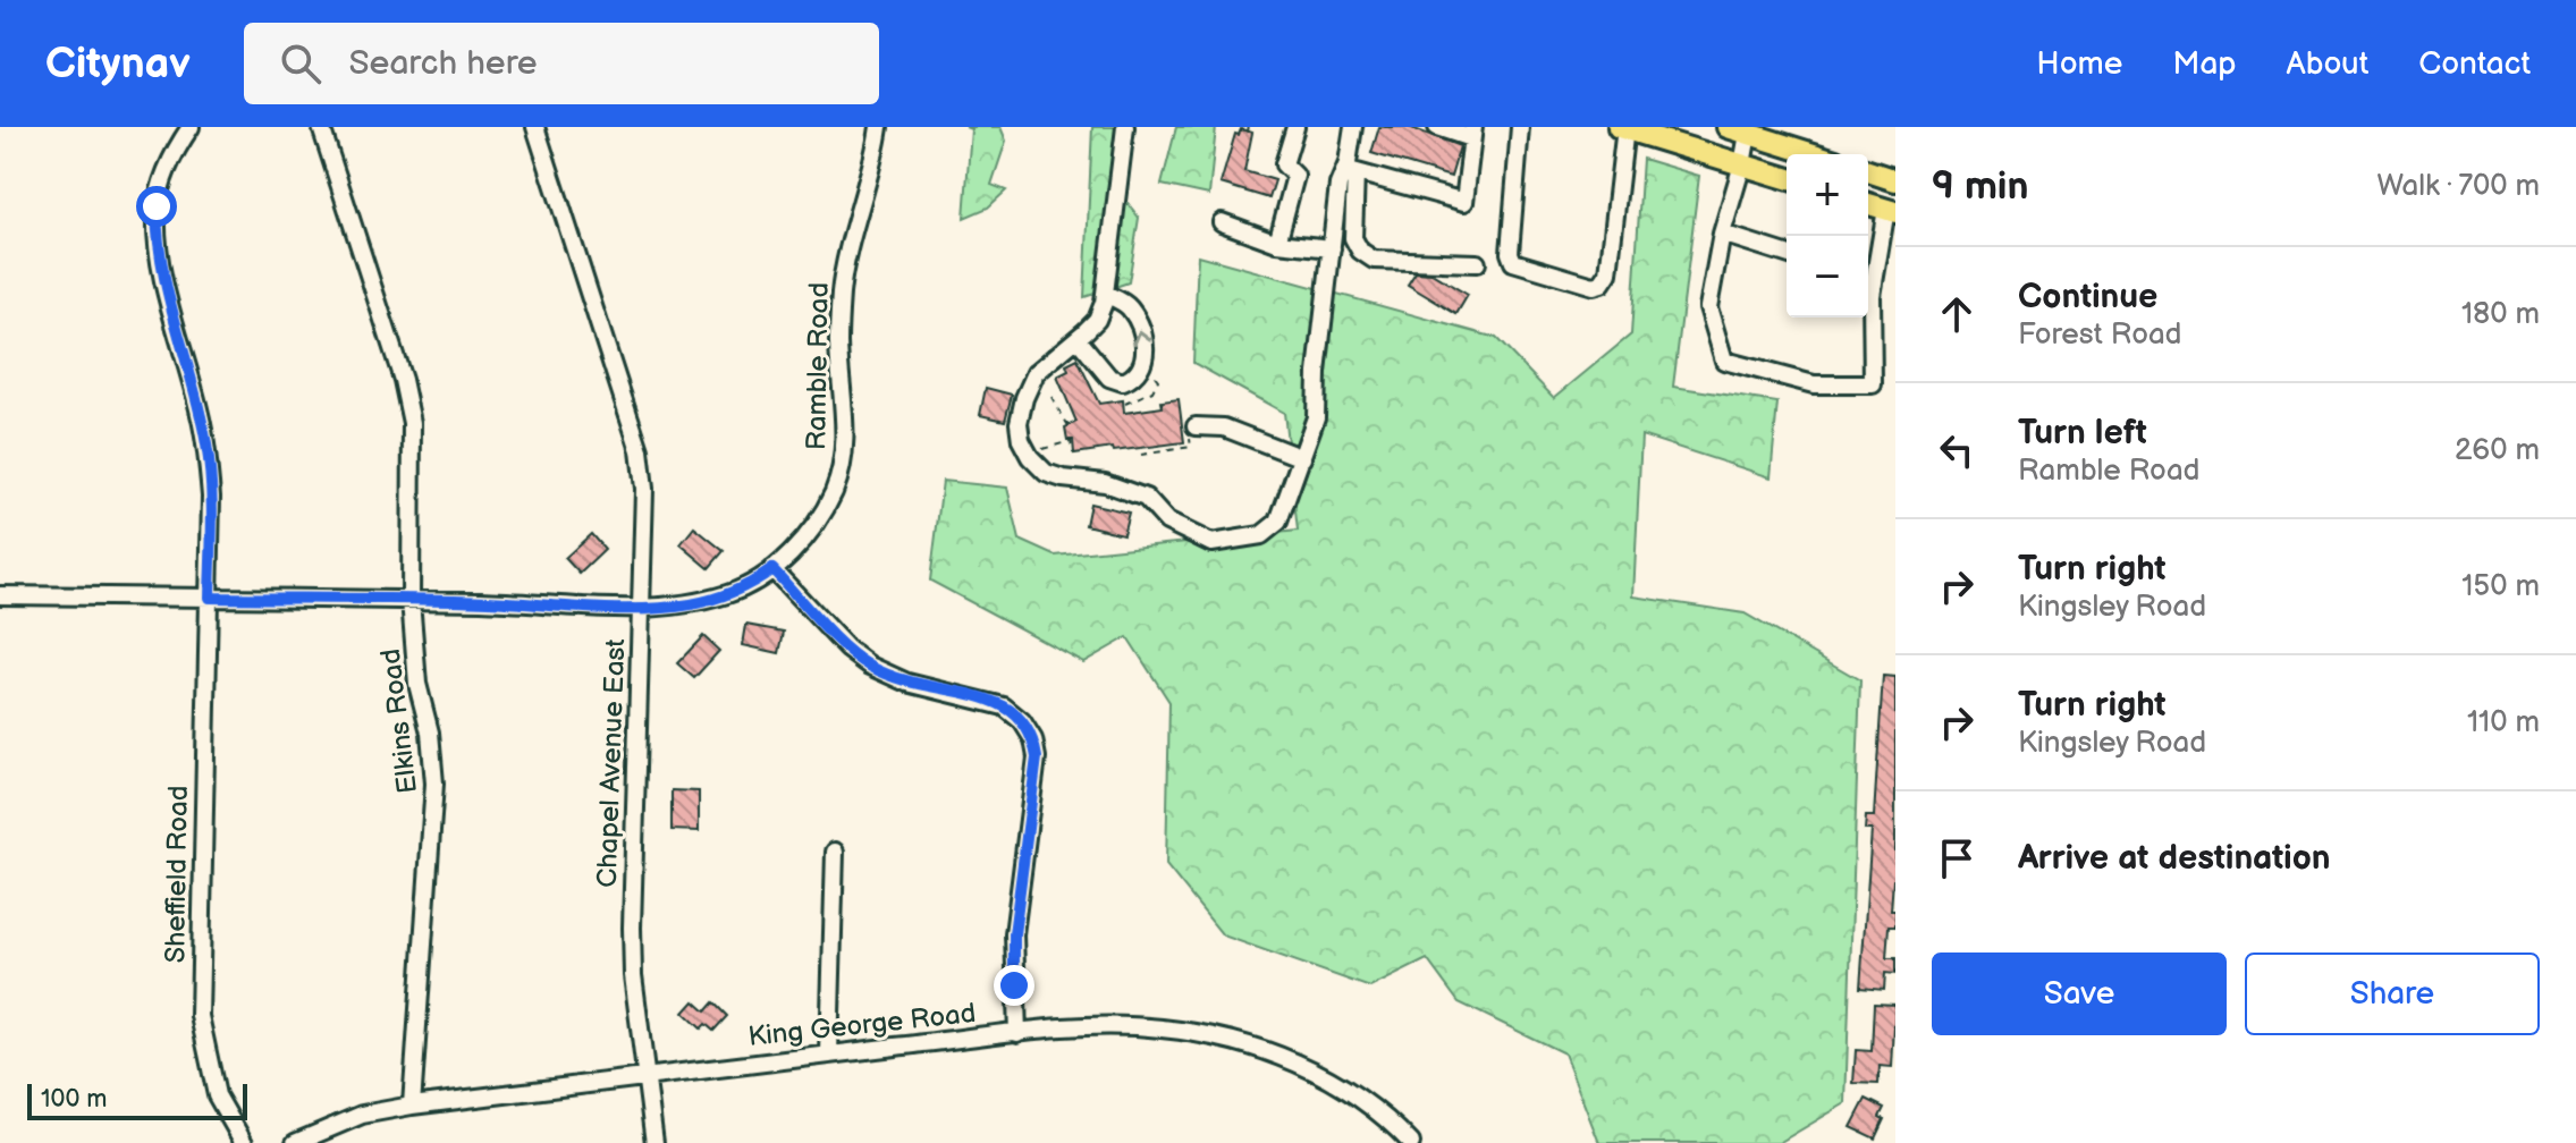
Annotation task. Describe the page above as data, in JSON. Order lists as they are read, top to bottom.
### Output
{
  "streets": {
    "street": [
      "Ramble Road",
      "Elkins Road",
      "Chapel Avenue East",
      "Sheffield Road",
      "King George Road"
    ]
  },
  "crossings": [
    ["Ramble Road", "Elkins Road"],
    ["Ramble Road", "Chapel Avenue East"],
    ["Ramble Road", "Sheffield Road"],
    ["Elkins Road", "King George Road"],
    ["Chapel Avenue East", "King George Road"]
  ],
  "scale_bar": "100 m",
  "page": {
    "header": "Citynav",
    "search": "Search here",
    "nav": [
      "Home",
      "Map",
      "About",
      "Contact"
    ],
    "heading": ["9 min", "Walk · 700 m"],
    "map_buttons": ["+", "−"],
    "list": [
      ["Continue", "Forest Road", "180 m"],
      ["Turn left", "Ramble Road", "260 m"],
      ["Turn right", "Kingsley Road", "150 m"],
      ["Turn right", "Kingsley Road", "110 m"],
      "Arrive at destination"
    ],
    "buttons": ["Save", "Share"],
    "scale": "100 m"
  }
}
